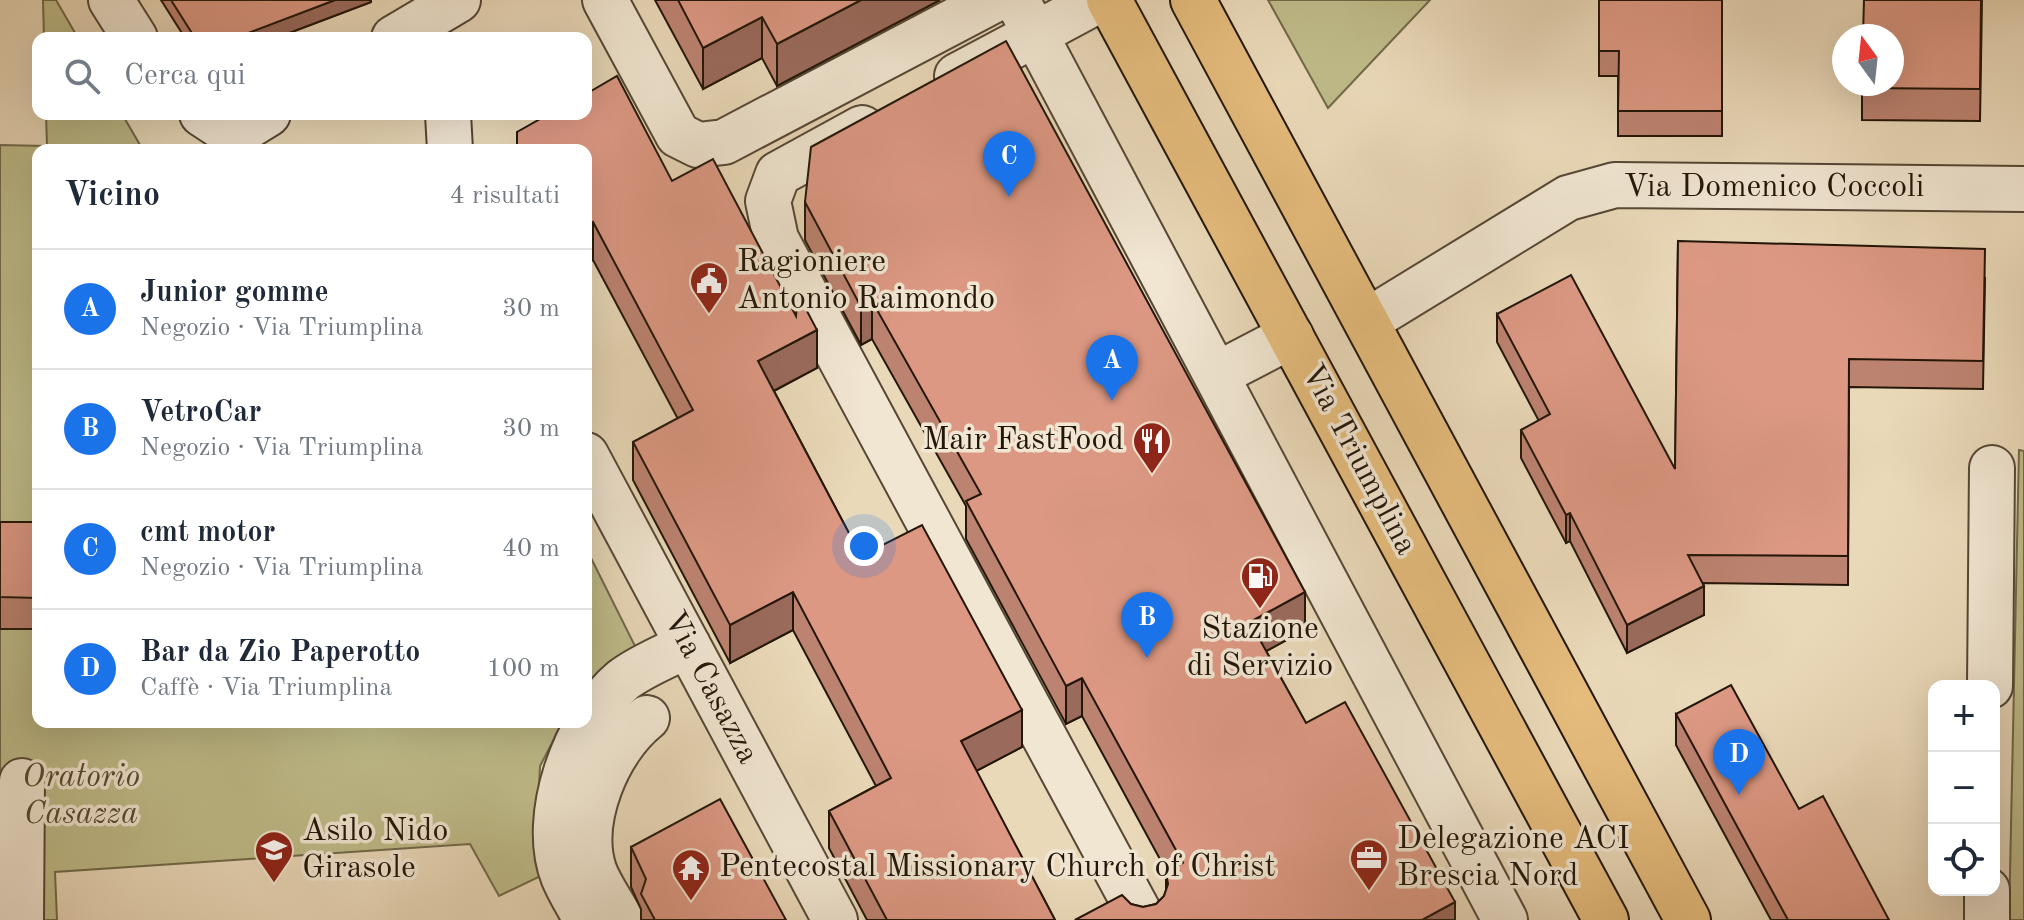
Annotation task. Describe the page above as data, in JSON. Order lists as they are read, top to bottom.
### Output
{
  "streets": {
    "main road": ["Via Triumplina"],
    "street": ["Via Domenico Coccoli", "Via Casazza"]
  },
  "parks": ["Oratorio Casazza"],
  "places": {
    "public building": ["Ragioniere Antonio Raimondo"],
    "restaurant": ["Mair FastFood"],
    "fuel station": ["Stazione di Servizio"],
    "school or university": ["Asilo Nido Girasole"],
    "office": ["Delegazione ACI Brescia Nord"],
    "temple": ["Pentecostal Missionary Church of Christ"]
  },
  "north": "top",
  "page": {
    "search": "Cerca qui",
    "pins": [
      "C",
      "A",
      "B",
      "D"
    ],
    "heading": ["Vicino", "4 risultati"],
    "list": [
      {
        "mark": "A",
        "name": "Junior gomme",
        "note": "Negozio · Via Triumplina",
        "value": "30 m"
      },
      {
        "mark": "B",
        "name": "VetroCar",
        "note": "Negozio · Via Triumplina",
        "value": "30 m"
      },
      {
        "mark": "C",
        "name": "cmt motor",
        "note": "Negozio · Via Triumplina",
        "value": "40 m"
      },
      {
        "mark": "D",
        "name": "Bar da Zio Paperotto",
        "note": "Caffè · Via Triumplina",
        "value": "100 m"
      }
    ],
    "map_buttons": ["+", "−"]
  }
}
